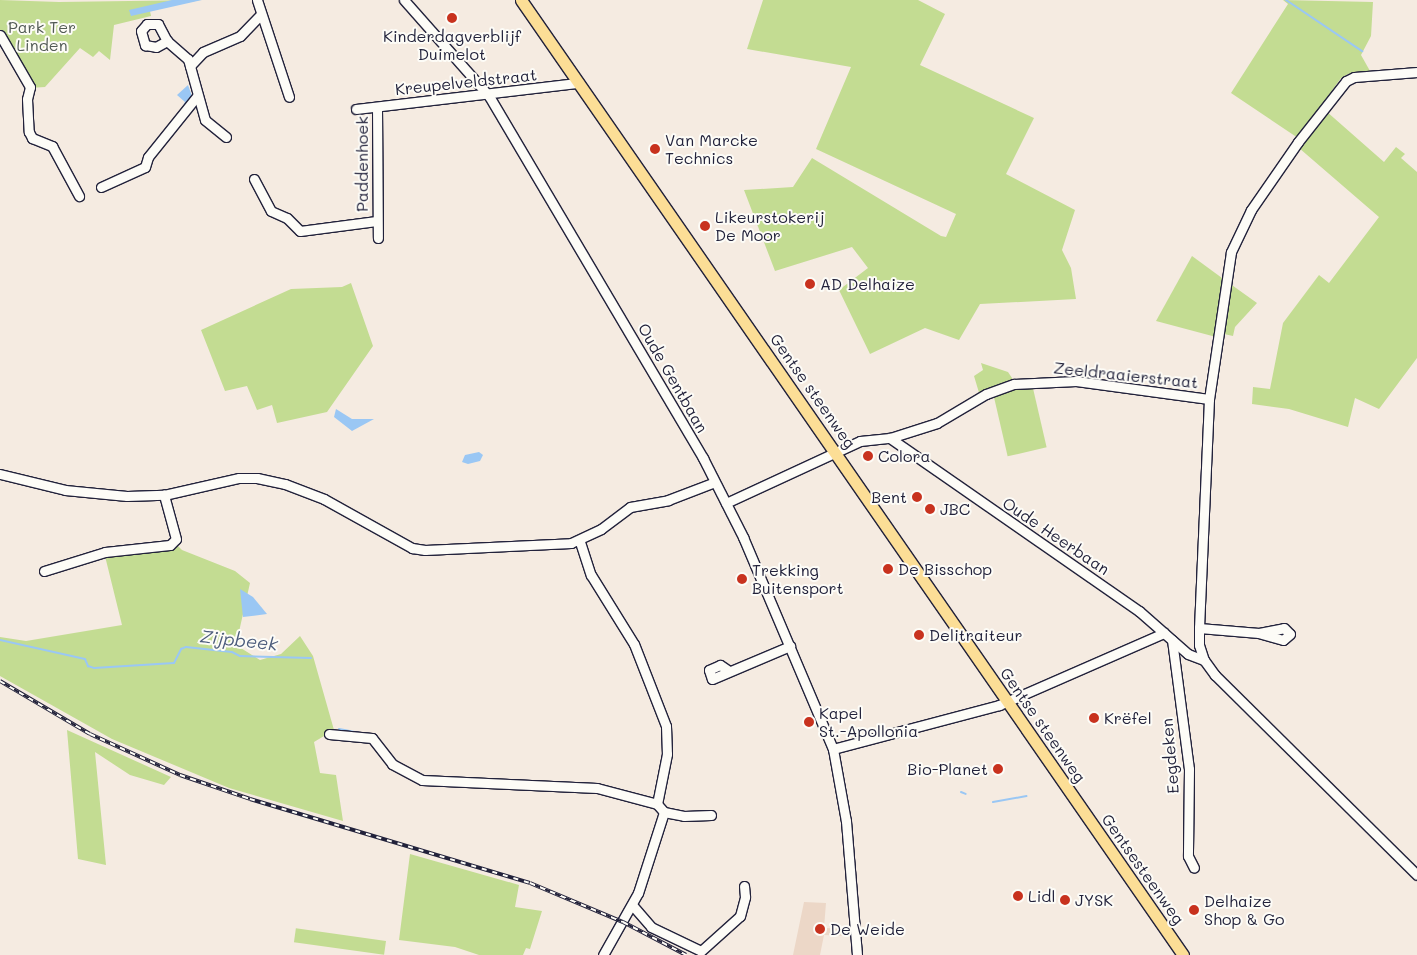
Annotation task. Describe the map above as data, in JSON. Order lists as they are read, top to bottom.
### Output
{
  "streets": {
    "main road": ["Gentse steenweg", "Gentsesteenweg"],
    "street": [
      "Kreupelveldstraat",
      "Paddenhoek",
      "Zeeldraaierstraat",
      "Oude Gentbaan",
      "Oude Heerbaan",
      "Eegdeken"
    ]
  },
  "crossings": [
    ["Kreupelveldstraat", "Paddenhoek"],
    ["Kreupelveldstraat", "Oude Gentbaan"],
    ["Kreupelveldstraat", "Gentse steenweg"],
    ["Zeeldraaierstraat", "Oude Gentbaan"],
    ["Zeeldraaierstraat", "Gentse steenweg"],
    ["Zeeldraaierstraat", "Oude Heerbaan"],
    ["Gentse steenweg", "Gentsesteenweg"],
    ["Oude Heerbaan", "Eegdeken"]
  ],
  "water": ["Zijpbeek"],
  "parks": ["Park Ter Linden"],
  "places": [
    "Kinderdagverblijf Duimelot",
    "Van Marcke Technics",
    "Likeurstokerij De Moor",
    "AD Delhaize",
    "Colora",
    "Bent",
    "JBC",
    "De Bisschop",
    "Trekking Buitensport",
    "Delitraiteur",
    "Krëfel",
    "Kapel St.-Apollonia",
    "Bio-Planet",
    "Lidl",
    "JYSK",
    "Delhaize Shop & Go",
    "De Weide"
  ]
}
